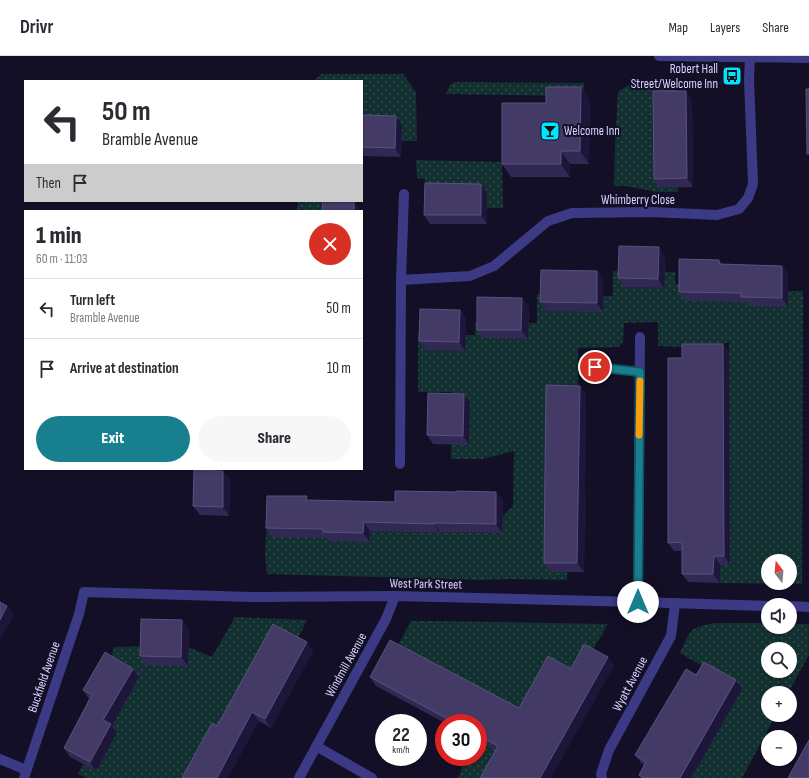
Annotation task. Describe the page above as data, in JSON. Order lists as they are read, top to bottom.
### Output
{
  "streets": {
    "street": [
      "Whimberry Close",
      "West Park Street",
      "Windmill Avenue",
      "Buckfield Avenue",
      "Wyatt Avenue"
    ]
  },
  "crossings": [
    ["West Park Street", "Windmill Avenue"],
    ["West Park Street", "Buckfield Avenue"],
    ["West Park Street", "Wyatt Avenue"]
  ],
  "places": {
    "bus stop": ["Robert Hall Street/Welcome Inn"],
    "bar": ["Welcome Inn"]
  },
  "north": "top",
  "page": {
    "header": "Drivr",
    "nav": ["Map", "Layers", "Share"],
    "turn": ["50 m", "Bramble Avenue"],
    "then": "Then",
    "heading": ["1 min", "60 m · 11:03"],
    "list": [
      {
        "name": "Turn left",
        "note": "Bramble Avenue",
        "value": "50 m"
      },
      {
        "name": "Arrive at destination",
        "value": "10 m"
      }
    ],
    "buttons": ["Exit", "Share"],
    "map_buttons": ["+", "−"],
    "speed": "22 km/h",
    "limit": "30"
  }
}
